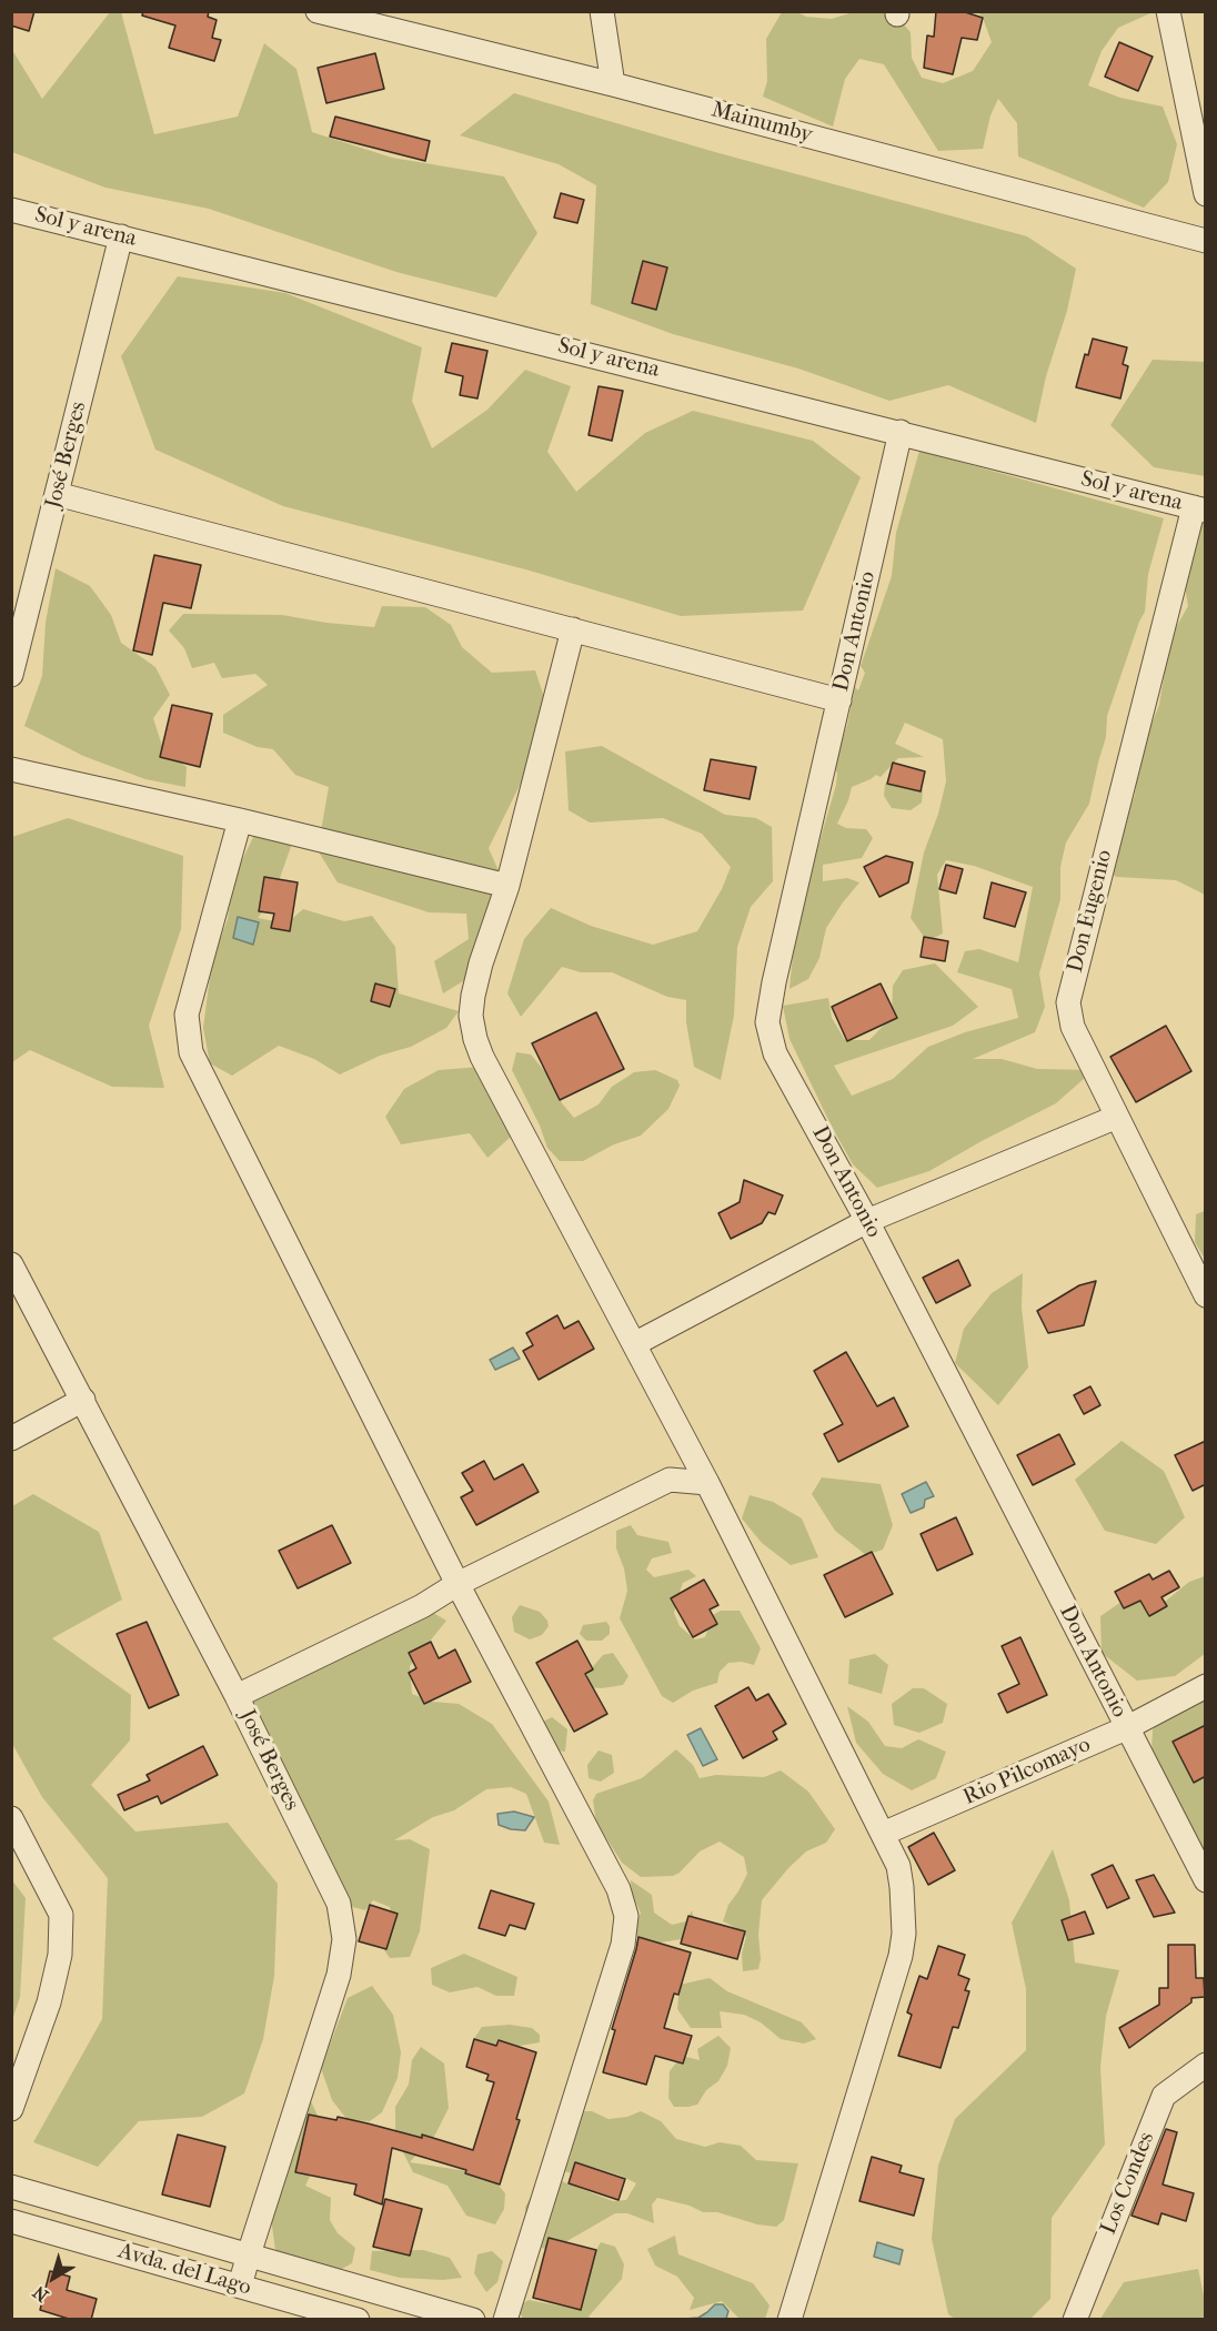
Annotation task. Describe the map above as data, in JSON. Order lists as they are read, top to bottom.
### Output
{
  "streets": {
    "street": [
      "Mainumby",
      "Sol y arena",
      "José Berges",
      "Don Antonio",
      "Don Eugenio",
      "Rio Pilcomayo",
      "Los Condes",
      "Avda. del Lago"
    ]
  },
  "crossings": [
    ["Sol y arena", "José Berges"],
    ["Sol y arena", "Don Antonio"],
    ["Sol y arena", "Don Eugenio"],
    ["José Berges", "Avda. del Lago"],
    ["Don Antonio", "Rio Pilcomayo"]
  ],
  "north": "bottom left"
}
